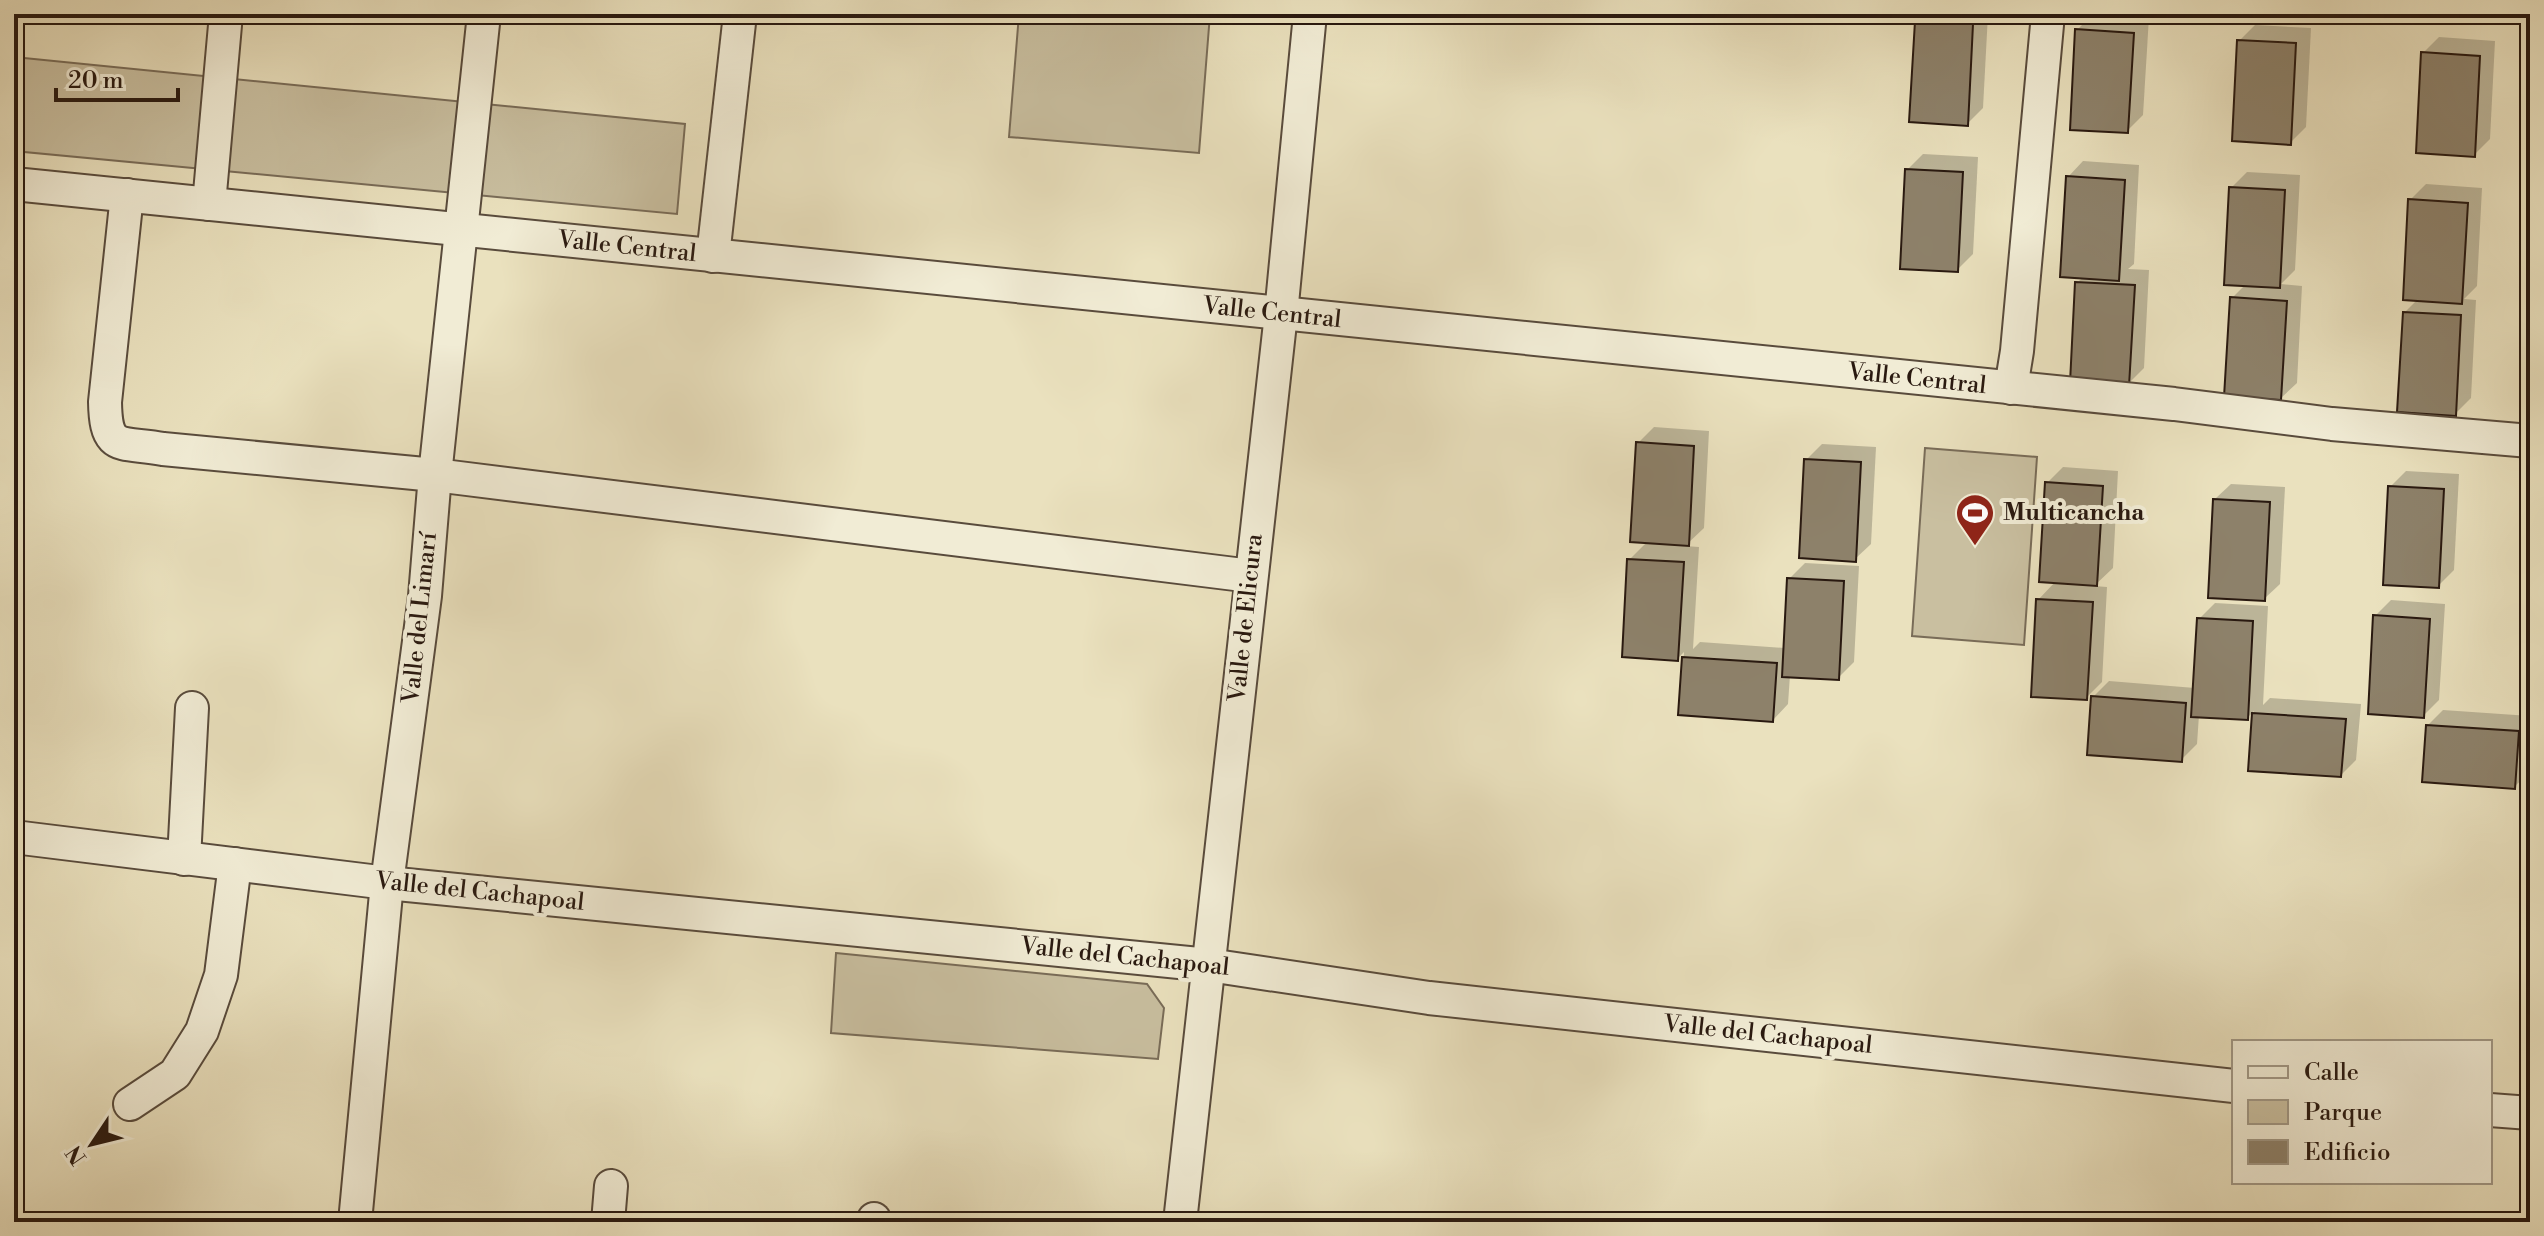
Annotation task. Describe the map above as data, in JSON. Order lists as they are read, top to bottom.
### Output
{
  "streets": {
    "street": [
      "Valle Central",
      "Valle del Limarí",
      "Valle de Elicura",
      "Valle del Cachapoal"
    ]
  },
  "crossings": [
    ["Valle Central", "Valle del Limarí"],
    ["Valle Central", "Valle de Elicura"],
    ["Valle del Limarí", "Valle del Cachapoal"],
    ["Valle de Elicura", "Valle del Cachapoal"]
  ],
  "places": {
    "sports": ["Multicancha"]
  },
  "legend": ["Calle", "Parque", "Edificio"],
  "scale_bar": "20 m",
  "north": "bottom left"
}
